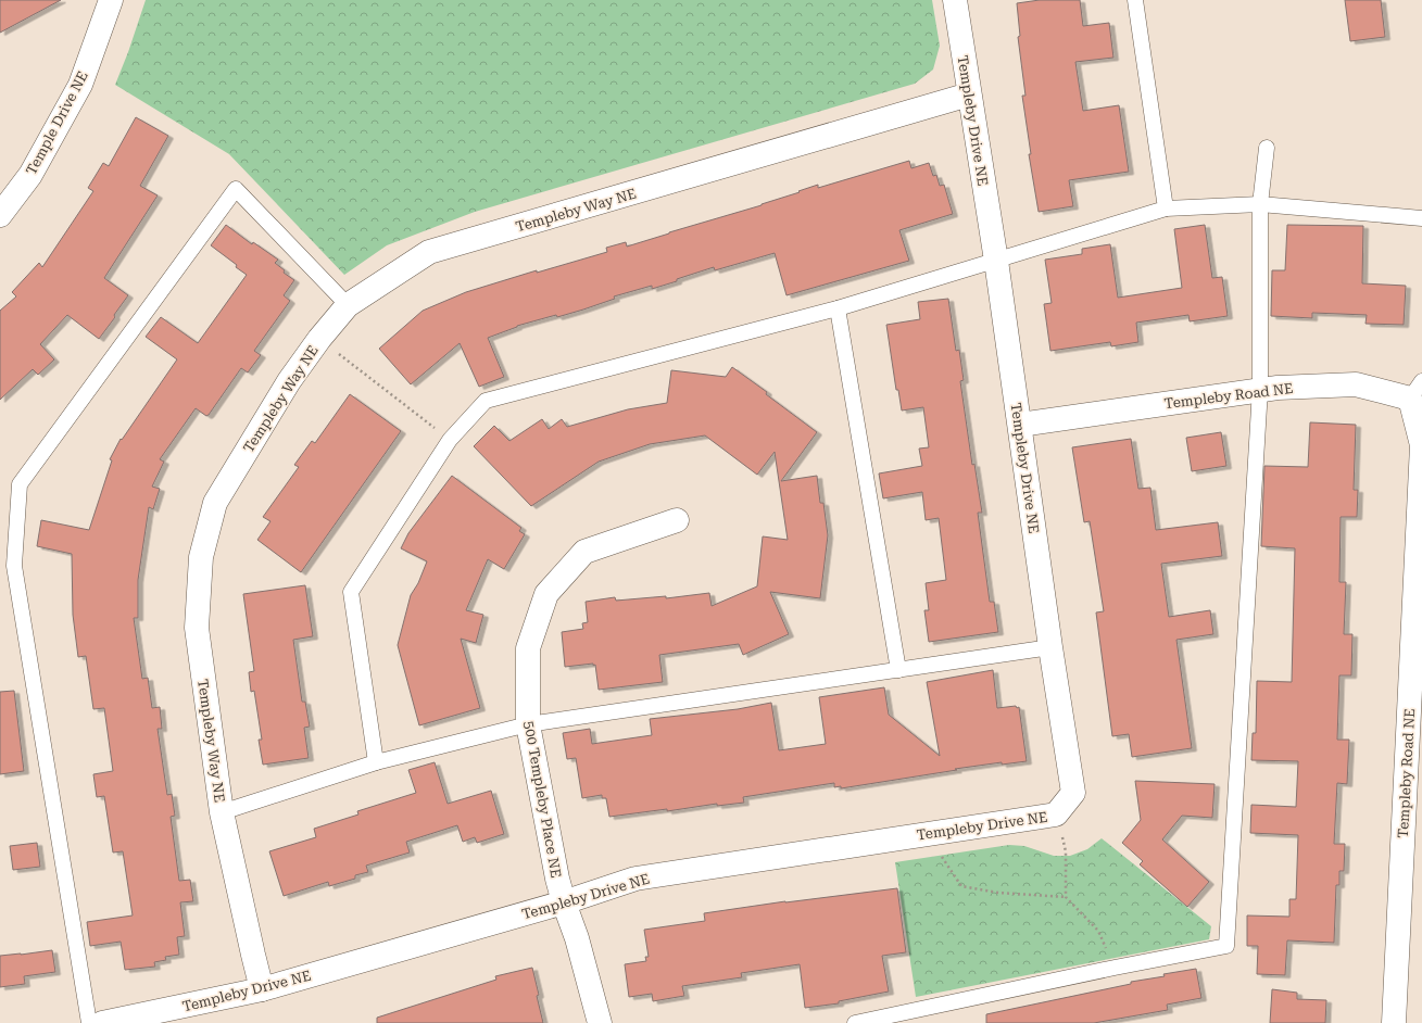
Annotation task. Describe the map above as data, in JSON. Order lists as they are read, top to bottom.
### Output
{
  "streets": {
    "street": [
      "Templeby Drive NE",
      "Temple Drive NE",
      "Templeby Way NE",
      "Templeby Road NE",
      "500 Templeby Place NE"
    ]
  },
  "crossings": [
    ["Templeby Drive NE", "Templeby Way NE"],
    ["Templeby Drive NE", "Templeby Road NE"],
    ["Templeby Drive NE", "500 Templeby Place NE"]
  ]
}
